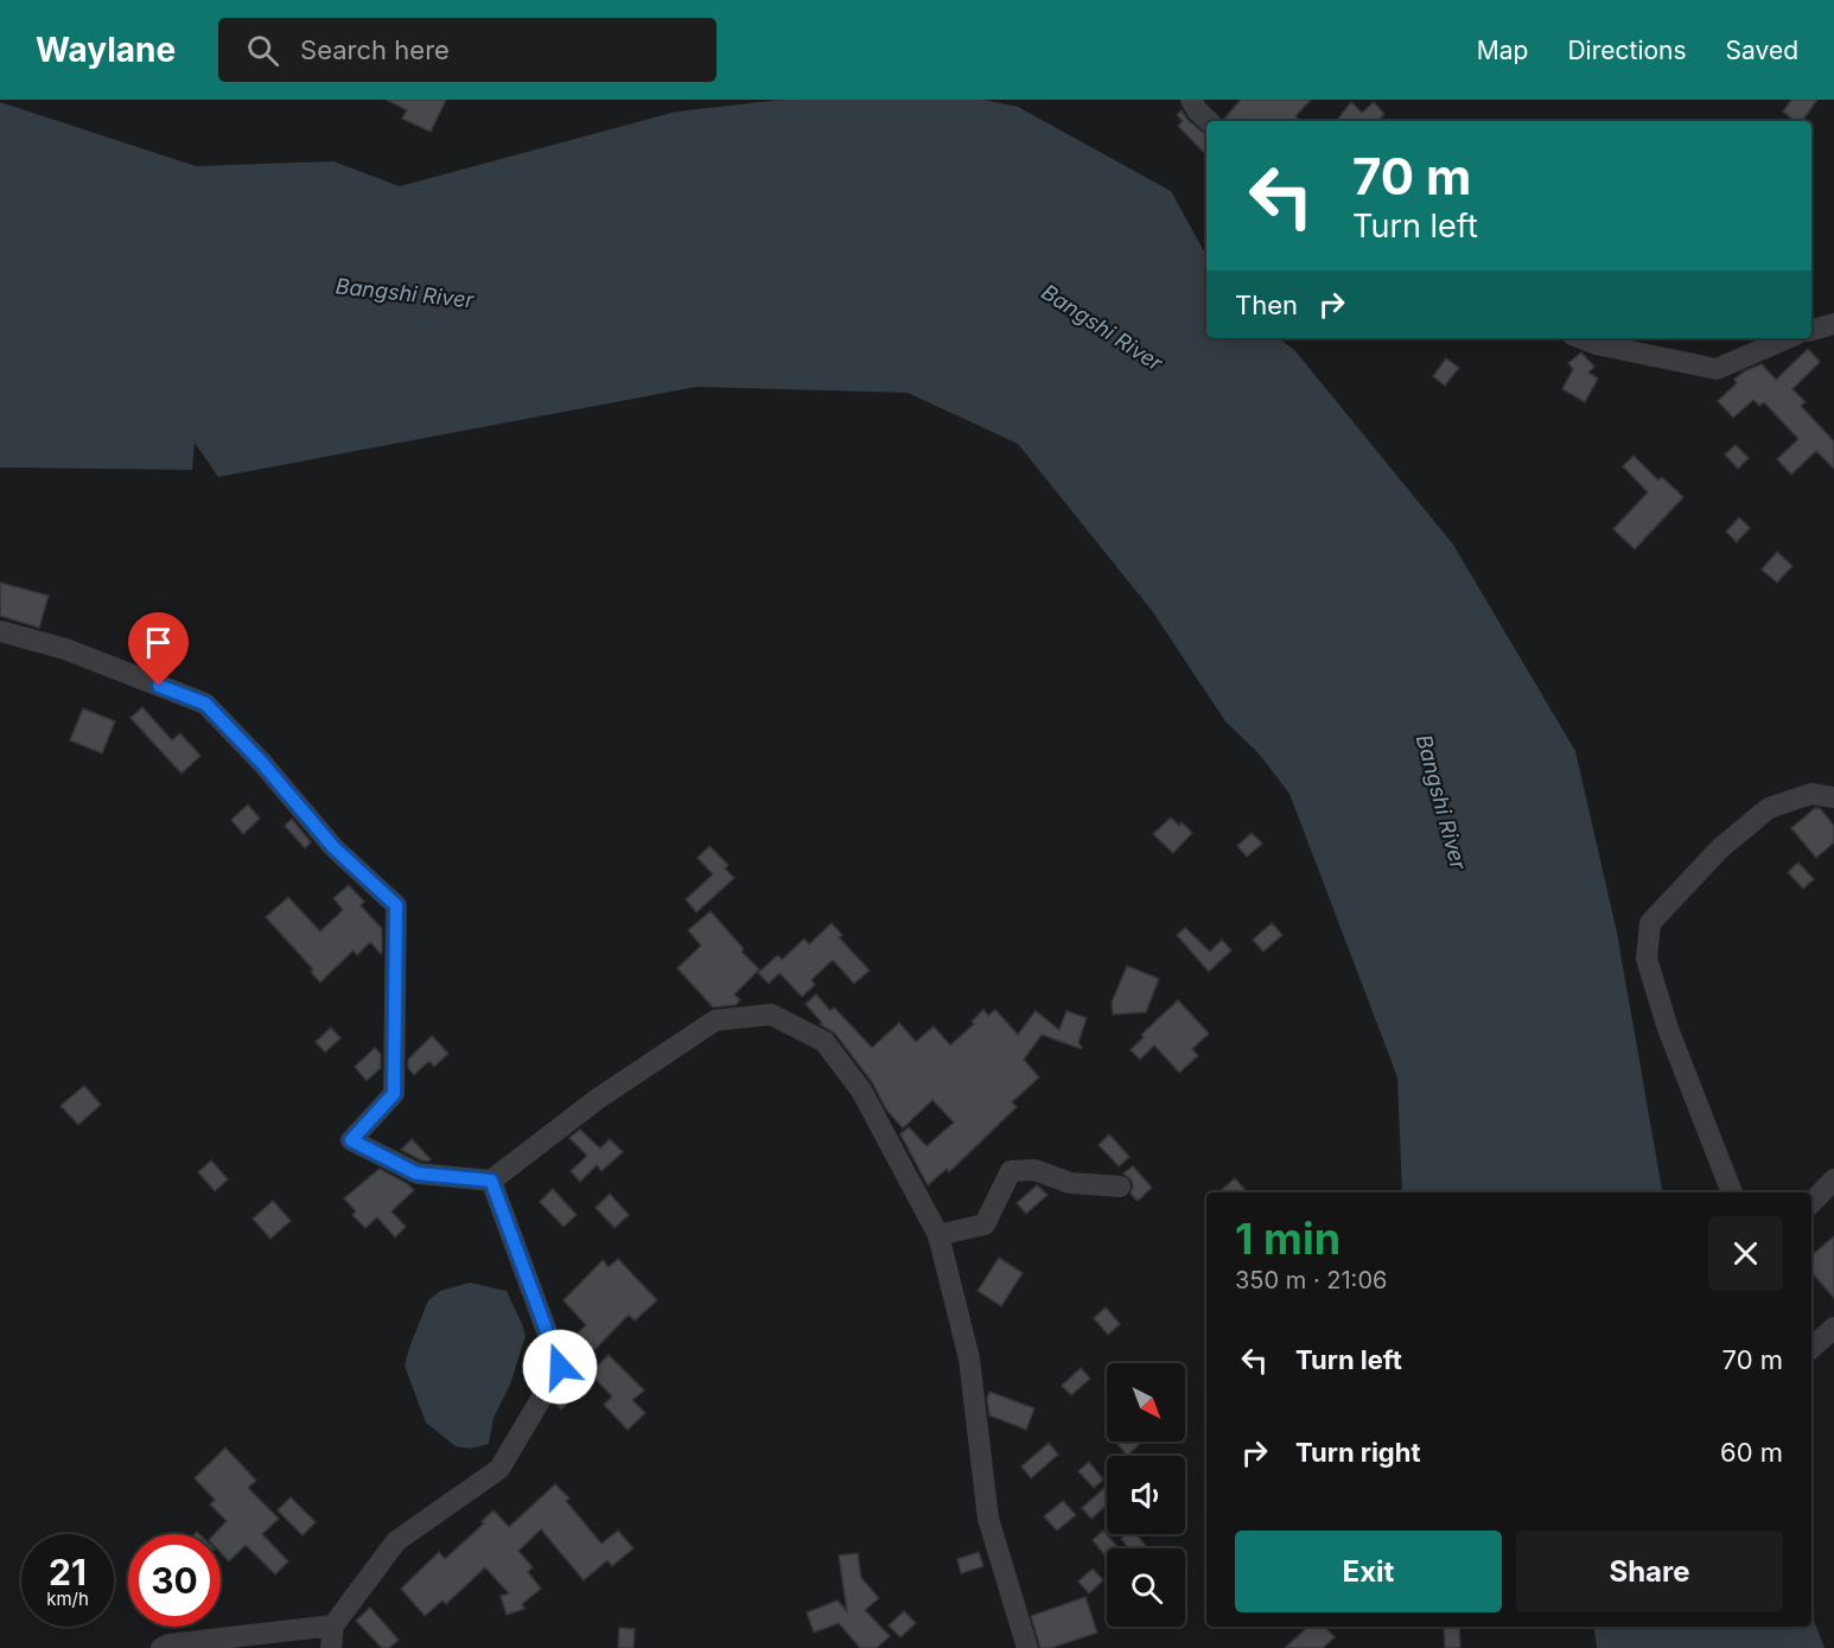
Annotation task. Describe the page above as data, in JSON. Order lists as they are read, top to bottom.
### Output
{
  "water": ["Bangshi River"],
  "north": "bottom right",
  "page": {
    "header": "Waylane",
    "search": "Search here",
    "nav": ["Map", "Directions", "Saved"],
    "turn": ["70 m", "Turn left"],
    "then": "Then",
    "heading": ["1 min", "350 m · 21:06"],
    "list": [
      {
        "name": "Turn left",
        "value": "70 m"
      },
      {
        "name": "Turn right",
        "value": "60 m"
      }
    ],
    "buttons": ["Exit", "Share"],
    "speed": "21 km/h",
    "limit": "30"
  }
}
